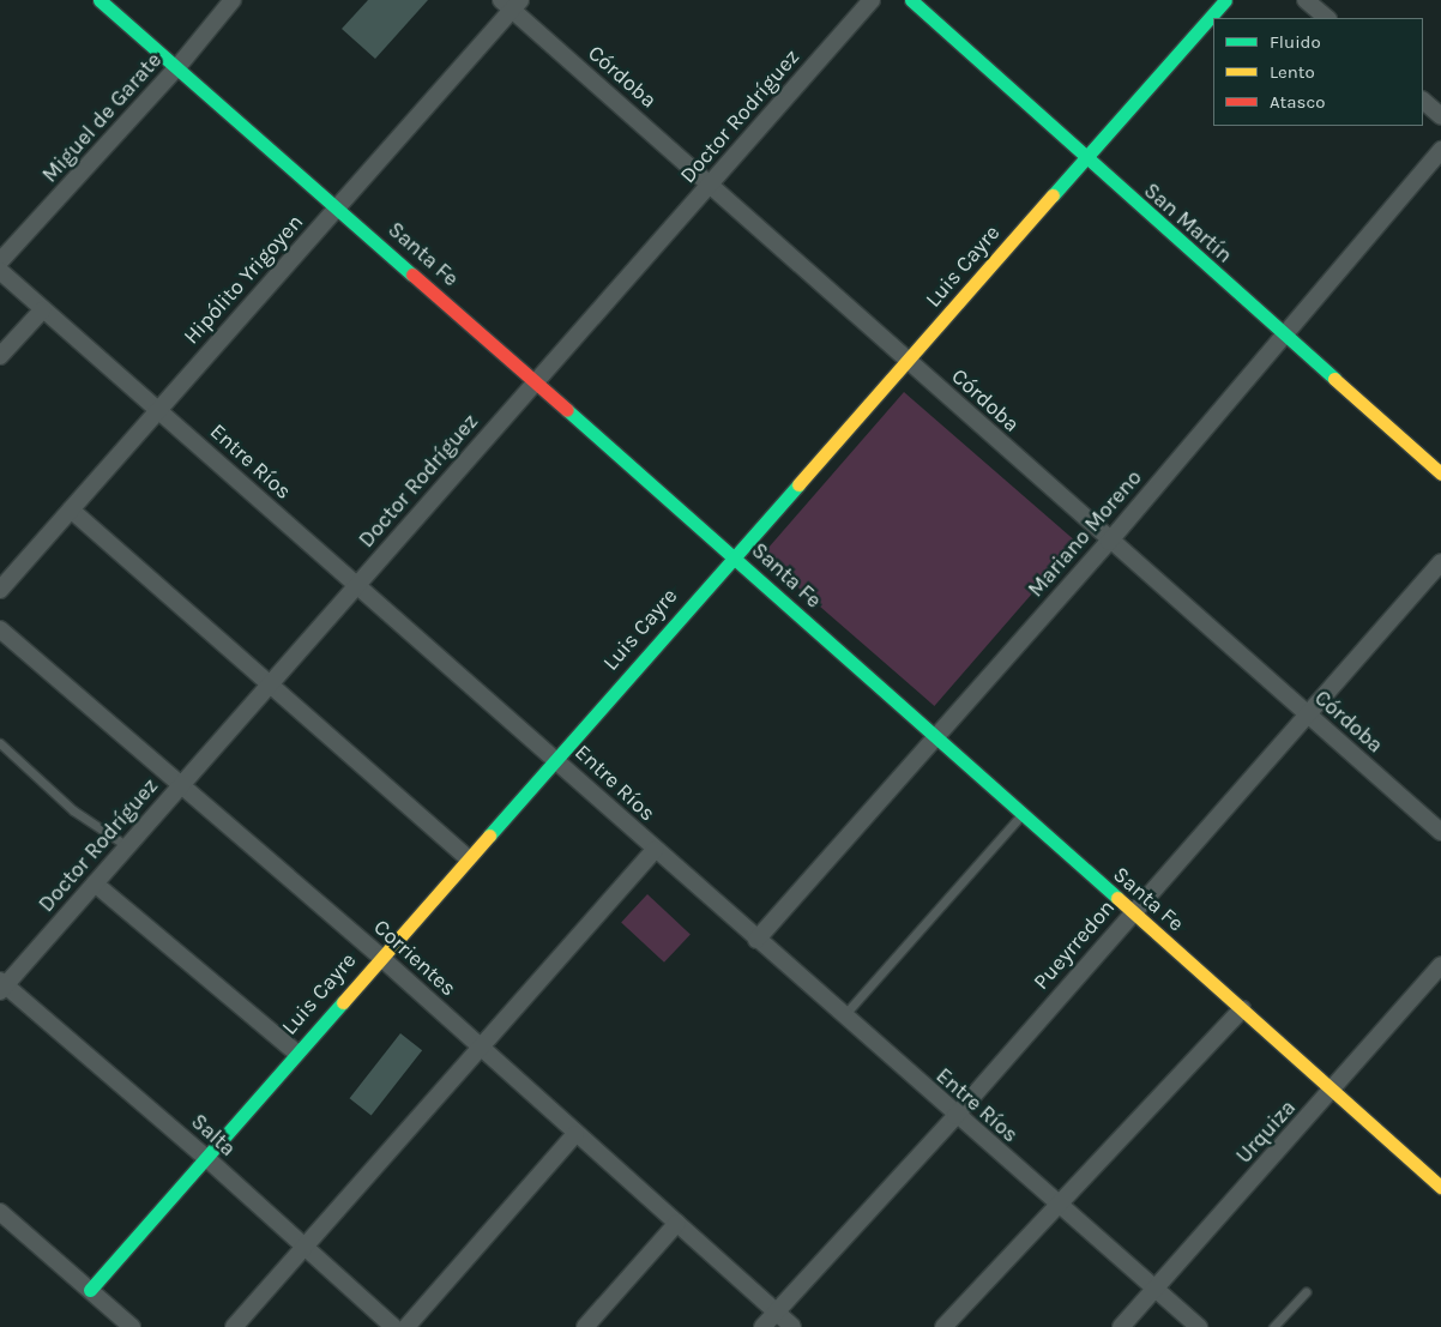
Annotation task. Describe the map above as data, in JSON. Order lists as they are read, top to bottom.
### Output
{
  "streets": {
    "street": [
      "Córdoba",
      "Doctor Rodríguez",
      "Miguel de Garate",
      "San Martín",
      "Santa Fe",
      "Luis Cayre",
      "Hipólito Yrigoyen",
      "Entre Ríos",
      "Mariano Moreno",
      "Pueyrredon",
      "Corrientes",
      "Urquiza",
      "Salta"
    ]
  },
  "crossings": [
    ["Córdoba", "Doctor Rodríguez"],
    ["Córdoba", "Luis Cayre"],
    ["Córdoba", "Hipólito Yrigoyen"],
    ["Córdoba", "Mariano Moreno"],
    ["Córdoba", "Pueyrredon"],
    ["Doctor Rodríguez", "Santa Fe"],
    ["Doctor Rodríguez", "Entre Ríos"],
    ["Doctor Rodríguez", "Corrientes"],
    ["Doctor Rodríguez", "Salta"],
    ["Miguel de Garate", "Santa Fe"],
    ["San Martín", "Luis Cayre"],
    ["San Martín", "Mariano Moreno"],
    ["Santa Fe", "Luis Cayre"],
    ["Santa Fe", "Hipólito Yrigoyen"],
    ["Santa Fe", "Mariano Moreno"],
    ["Santa Fe", "Pueyrredon"],
    ["Santa Fe", "Urquiza"],
    ["Luis Cayre", "Entre Ríos"],
    ["Luis Cayre", "Corrientes"],
    ["Luis Cayre", "Salta"],
    ["Hipólito Yrigoyen", "Entre Ríos"],
    ["Entre Ríos", "Mariano Moreno"],
    ["Entre Ríos", "Pueyrredon"],
    ["Entre Ríos", "Urquiza"],
    ["Pueyrredon", "Corrientes"]
  ],
  "legend": ["Fluido", "Lento", "Atasco"]
}
